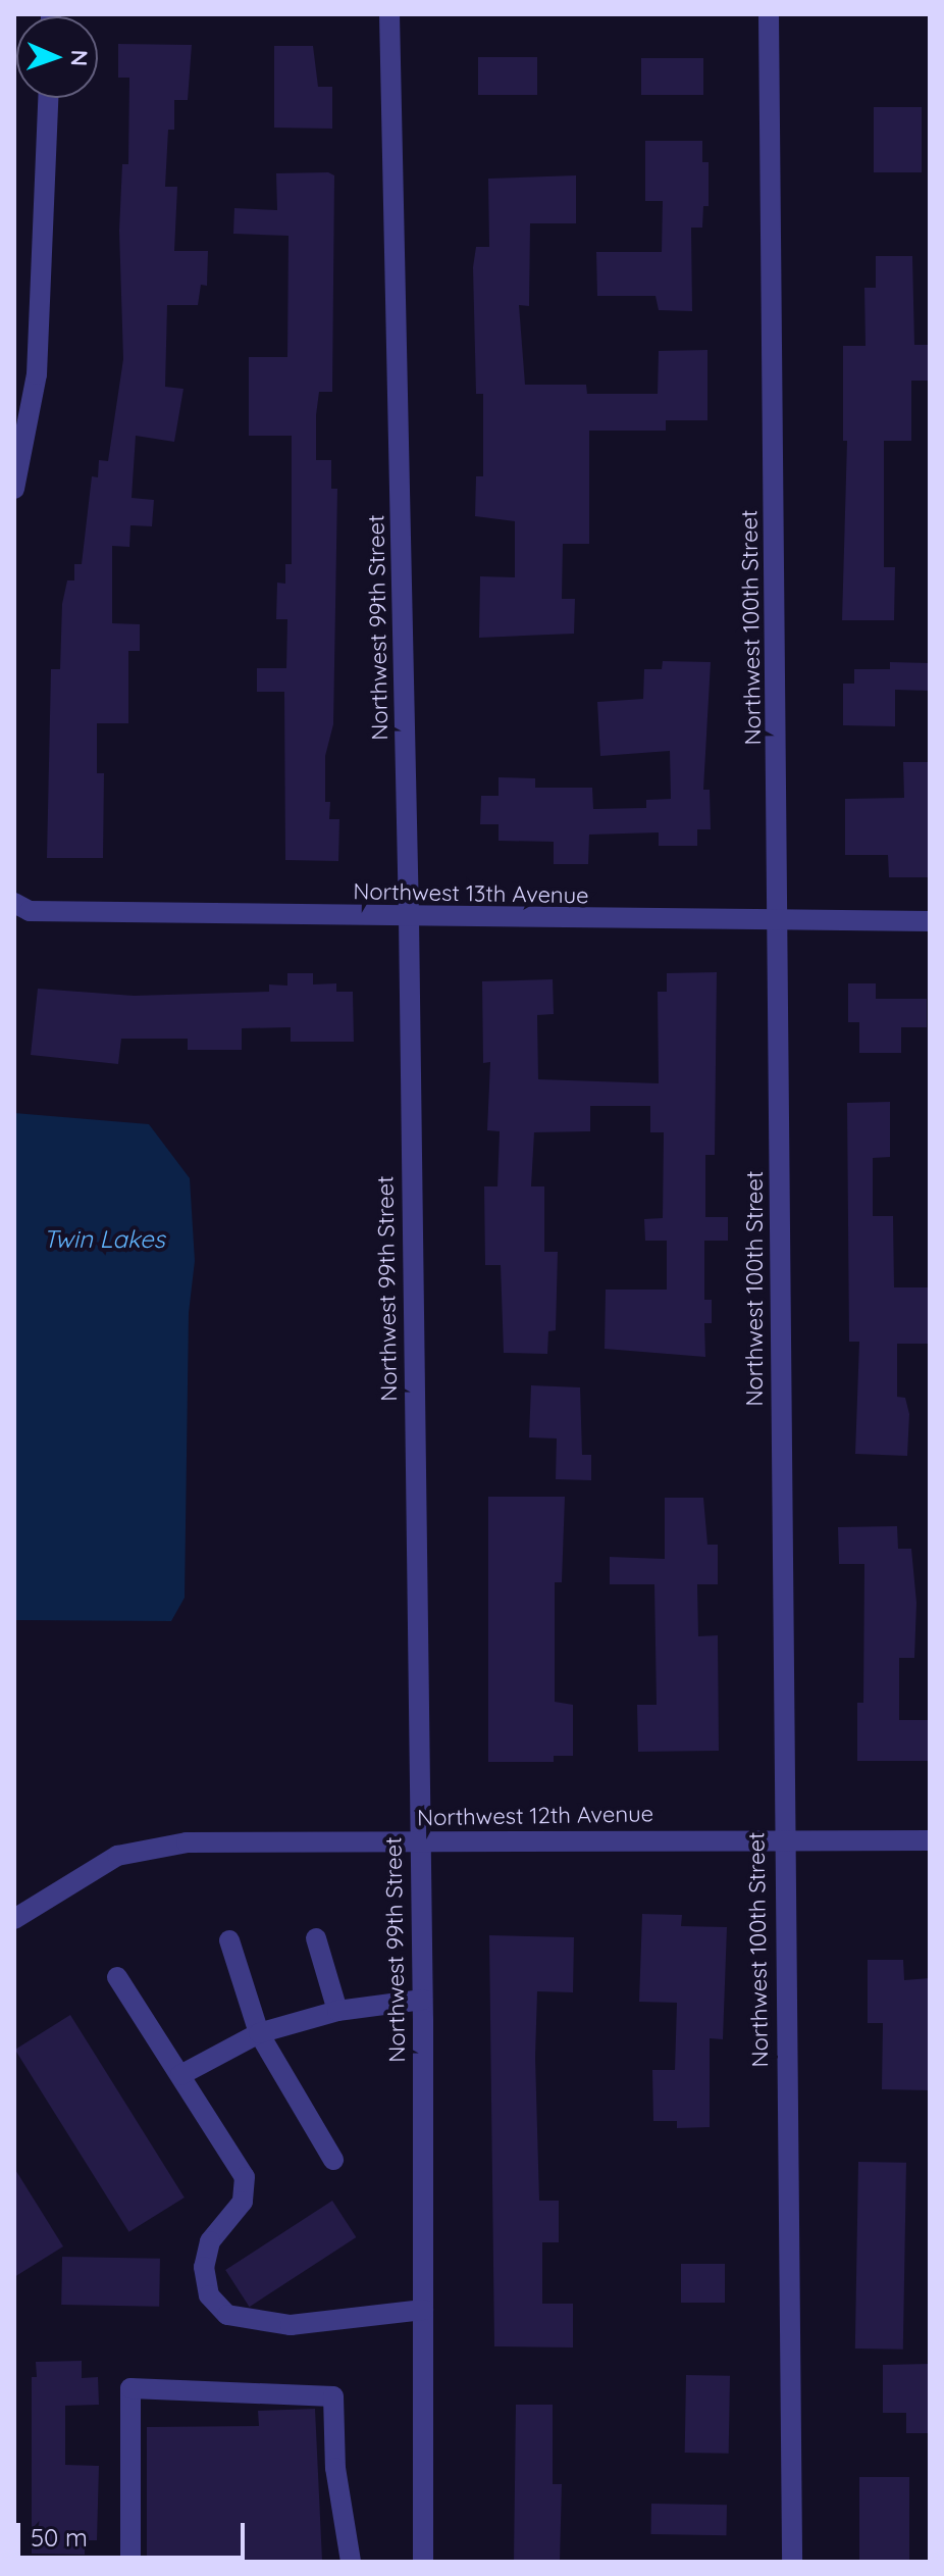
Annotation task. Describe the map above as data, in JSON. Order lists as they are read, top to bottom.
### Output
{
  "streets": {
    "street": [
      "Northwest 99th Street",
      "Northwest 100th Street",
      "Northwest 13th Avenue",
      "Northwest 12th Avenue"
    ]
  },
  "crossings": [
    ["Northwest 99th Street", "Northwest 13th Avenue"],
    ["Northwest 99th Street", "Northwest 12th Avenue"],
    ["Northwest 100th Street", "Northwest 13th Avenue"],
    ["Northwest 100th Street", "Northwest 12th Avenue"]
  ],
  "water": ["Twin Lakes"],
  "scale_bar": "50 m",
  "north": "right"
}
